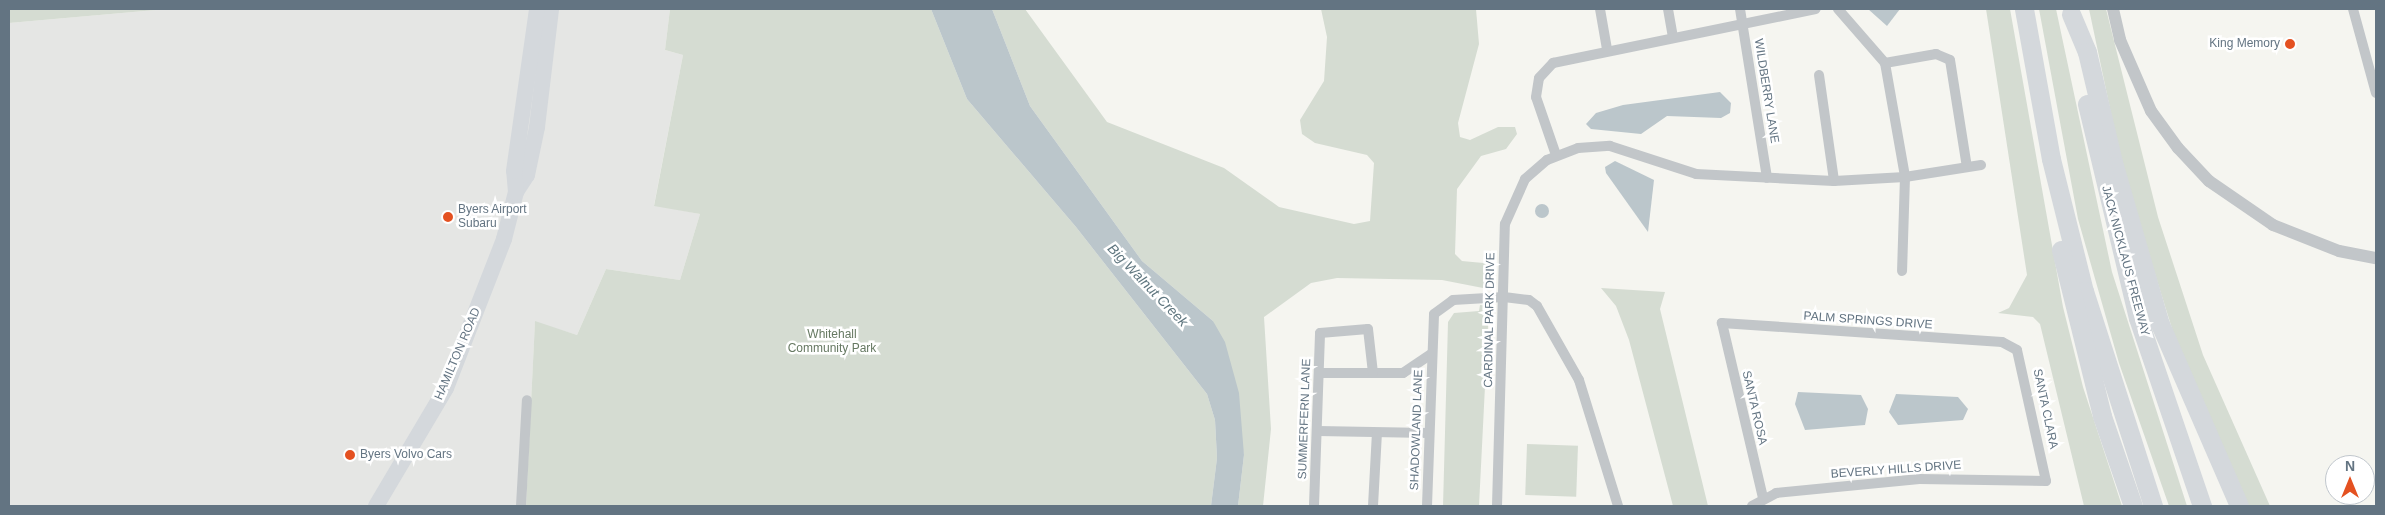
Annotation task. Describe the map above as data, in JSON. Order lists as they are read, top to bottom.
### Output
{
  "streets": {
    "highway": ["JACK NICKLAUS FREEWAY"],
    "main road": ["HAMILTON ROAD"],
    "street": [
      "WILDBERRY LANE",
      "CARDINAL PARK DRIVE",
      "PALM SPRINGS DRIVE",
      "SANTA ROSA",
      "SANTA CLARA",
      "SUMMERFERN LANE",
      "SHADOWLAND LANE",
      "BEVERLY HILLS DRIVE"
    ]
  },
  "crossings": [
    ["CARDINAL PARK DRIVE", "SHADOWLAND LANE"],
    ["PALM SPRINGS DRIVE", "SANTA ROSA"],
    ["PALM SPRINGS DRIVE", "SANTA CLARA"],
    ["SANTA ROSA", "BEVERLY HILLS DRIVE"],
    ["SANTA CLARA", "BEVERLY HILLS DRIVE"]
  ],
  "water": ["Big Walnut Creek"],
  "parks": ["Whitehall Community Park"],
  "places": ["King Memory", "Byers Airport Subaru", "Byers Volvo Cars"],
  "north": "top"
}
